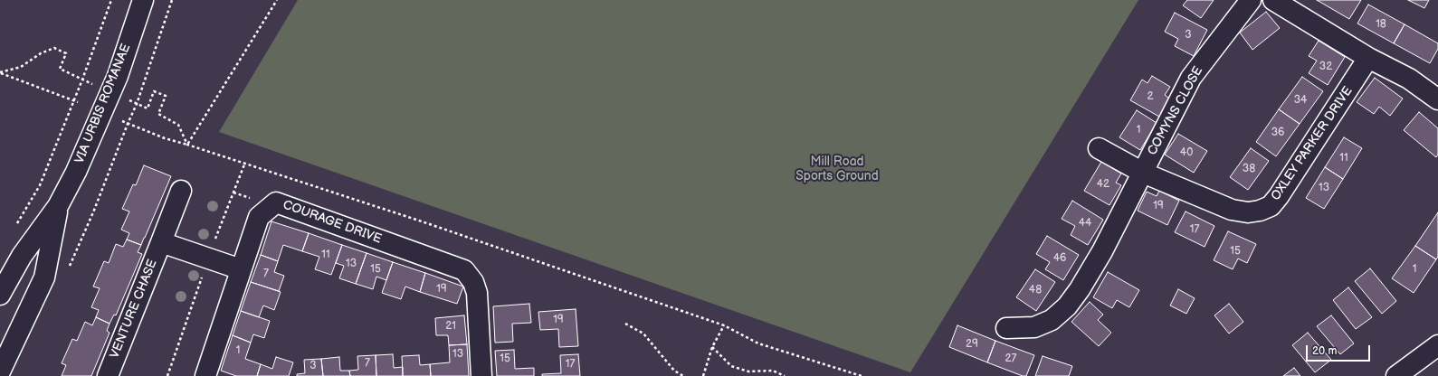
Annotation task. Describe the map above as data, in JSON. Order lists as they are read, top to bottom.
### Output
{
  "streets": {
    "street": [
      "VIA URBIS ROMANAE",
      "COMYNS CLOSE",
      "OXLEY PARKER DRIVE",
      "COURAGE DRIVE",
      "VENTURE CHASE"
    ]
  },
  "crossings": [
    ["COMYNS CLOSE", "OXLEY PARKER DRIVE"]
  ],
  "parks": ["Mill Road Sports Ground"],
  "house_numbers": [
    "18",
    "3",
    "32",
    "2",
    "34",
    "1",
    "36",
    "40",
    "11",
    "38",
    "42",
    "13",
    "19",
    "44",
    "17",
    "15",
    "11",
    "46",
    "13",
    "15",
    "1",
    "7",
    "19",
    "48",
    "19",
    "21",
    "29",
    "1",
    "13",
    "15",
    "27",
    "7",
    "17",
    "3"
  ],
  "scale_bar": "20 m"
}
